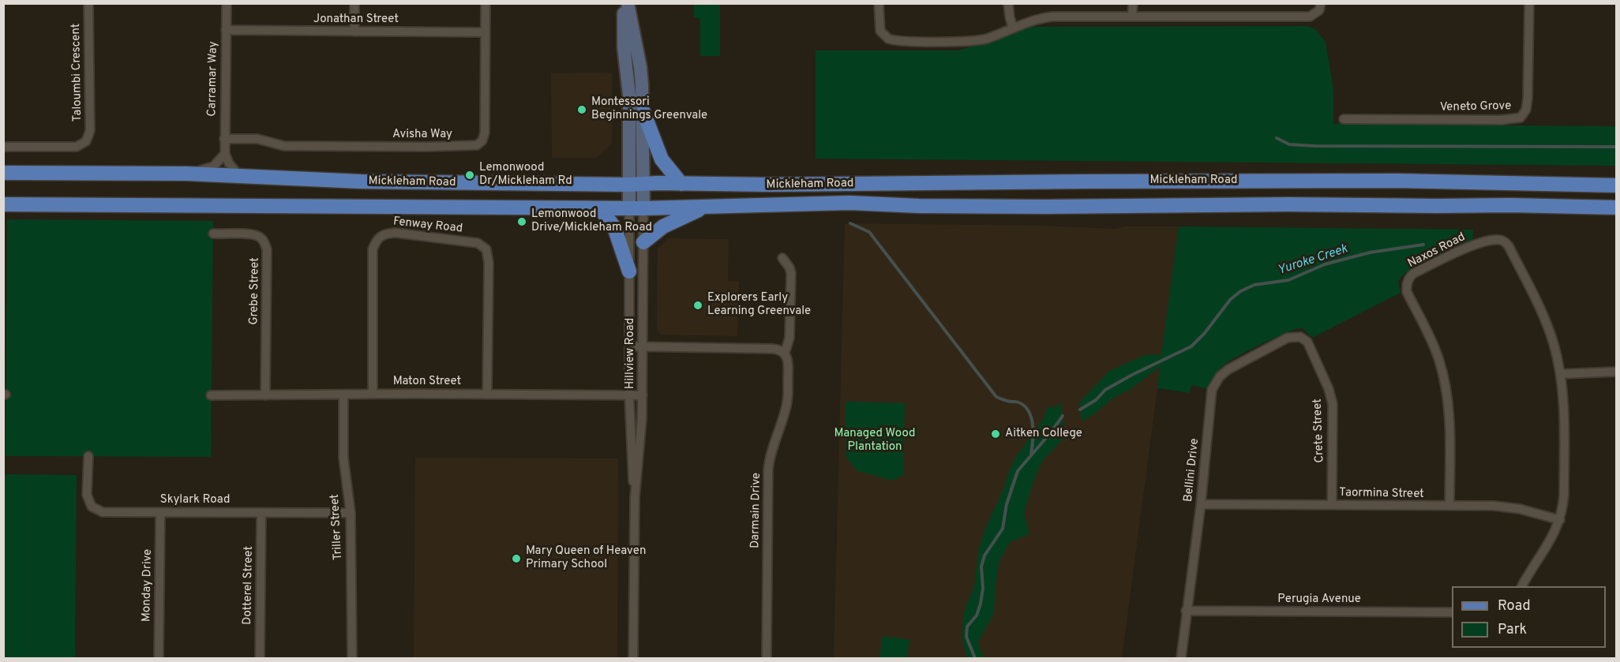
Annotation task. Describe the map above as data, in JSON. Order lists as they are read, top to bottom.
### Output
{
  "streets": {
    "main road": ["Mickleham Road"],
    "street": [
      "Jonathan Street",
      "Taloumbi Crescent",
      "Carramar Way",
      "Veneto Grove",
      "Avisha Way",
      "Fenway Road",
      "Naxos Road",
      "Grebe Street",
      "Hillview Road",
      "Maton Street",
      "Crete Street",
      "Bellini Drive",
      "Taormina Street",
      "Skylark Road",
      "Darmain Drive",
      "Triller Street",
      "Monday Drive",
      "Dotterel Street",
      "Perugia Avenue"
    ]
  },
  "crossings": [
    ["Jonathan Street", "Carramar Way"],
    ["Jonathan Street", "Avisha Way"],
    ["Carramar Way", "Avisha Way"],
    ["Carramar Way", "Mickleham Road"],
    ["Mickleham Road", "Hillview Road"],
    ["Fenway Road", "Maton Street"],
    ["Naxos Road", "Taormina Street"],
    ["Grebe Street", "Maton Street"],
    ["Hillview Road", "Maton Street"],
    ["Maton Street", "Triller Street"],
    ["Crete Street", "Bellini Drive"],
    ["Crete Street", "Taormina Street"],
    ["Bellini Drive", "Taormina Street"],
    ["Bellini Drive", "Perugia Avenue"],
    ["Skylark Road", "Triller Street"],
    ["Skylark Road", "Monday Drive"],
    ["Skylark Road", "Dotterel Street"]
  ],
  "water": ["Yuroke Creek"],
  "parks": ["Managed Wood Plantation"],
  "places": [
    "Montessori Beginnings Greenvale",
    "Lemonwood Dr/Mickleham Rd",
    "Lemonwood Drive/Mickleham Road",
    "Explorers Early Learning Greenvale",
    "Aitken College",
    "Mary Queen of Heaven Primary School"
  ],
  "legend": ["Road", "Park"]
}
